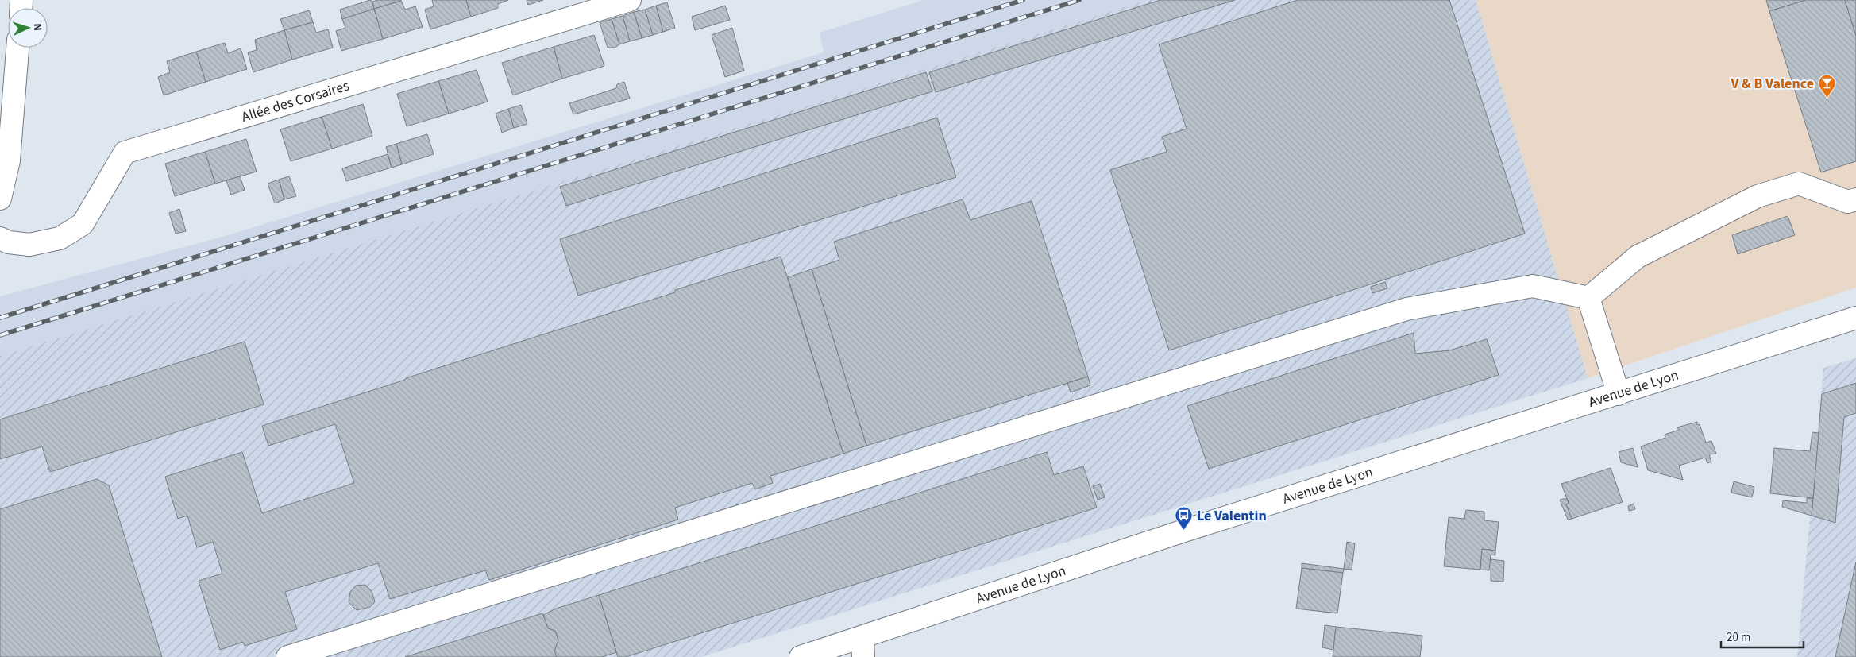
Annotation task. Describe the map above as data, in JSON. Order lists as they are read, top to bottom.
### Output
{
  "streets": {
    "main road": ["Allée des Corsaires", "Avenue de Lyon"]
  },
  "places": {
    "bar": ["V & B Valence"],
    "bus stop": ["Le Valentin"]
  },
  "scale_bar": "20 m",
  "north": "right"
}
